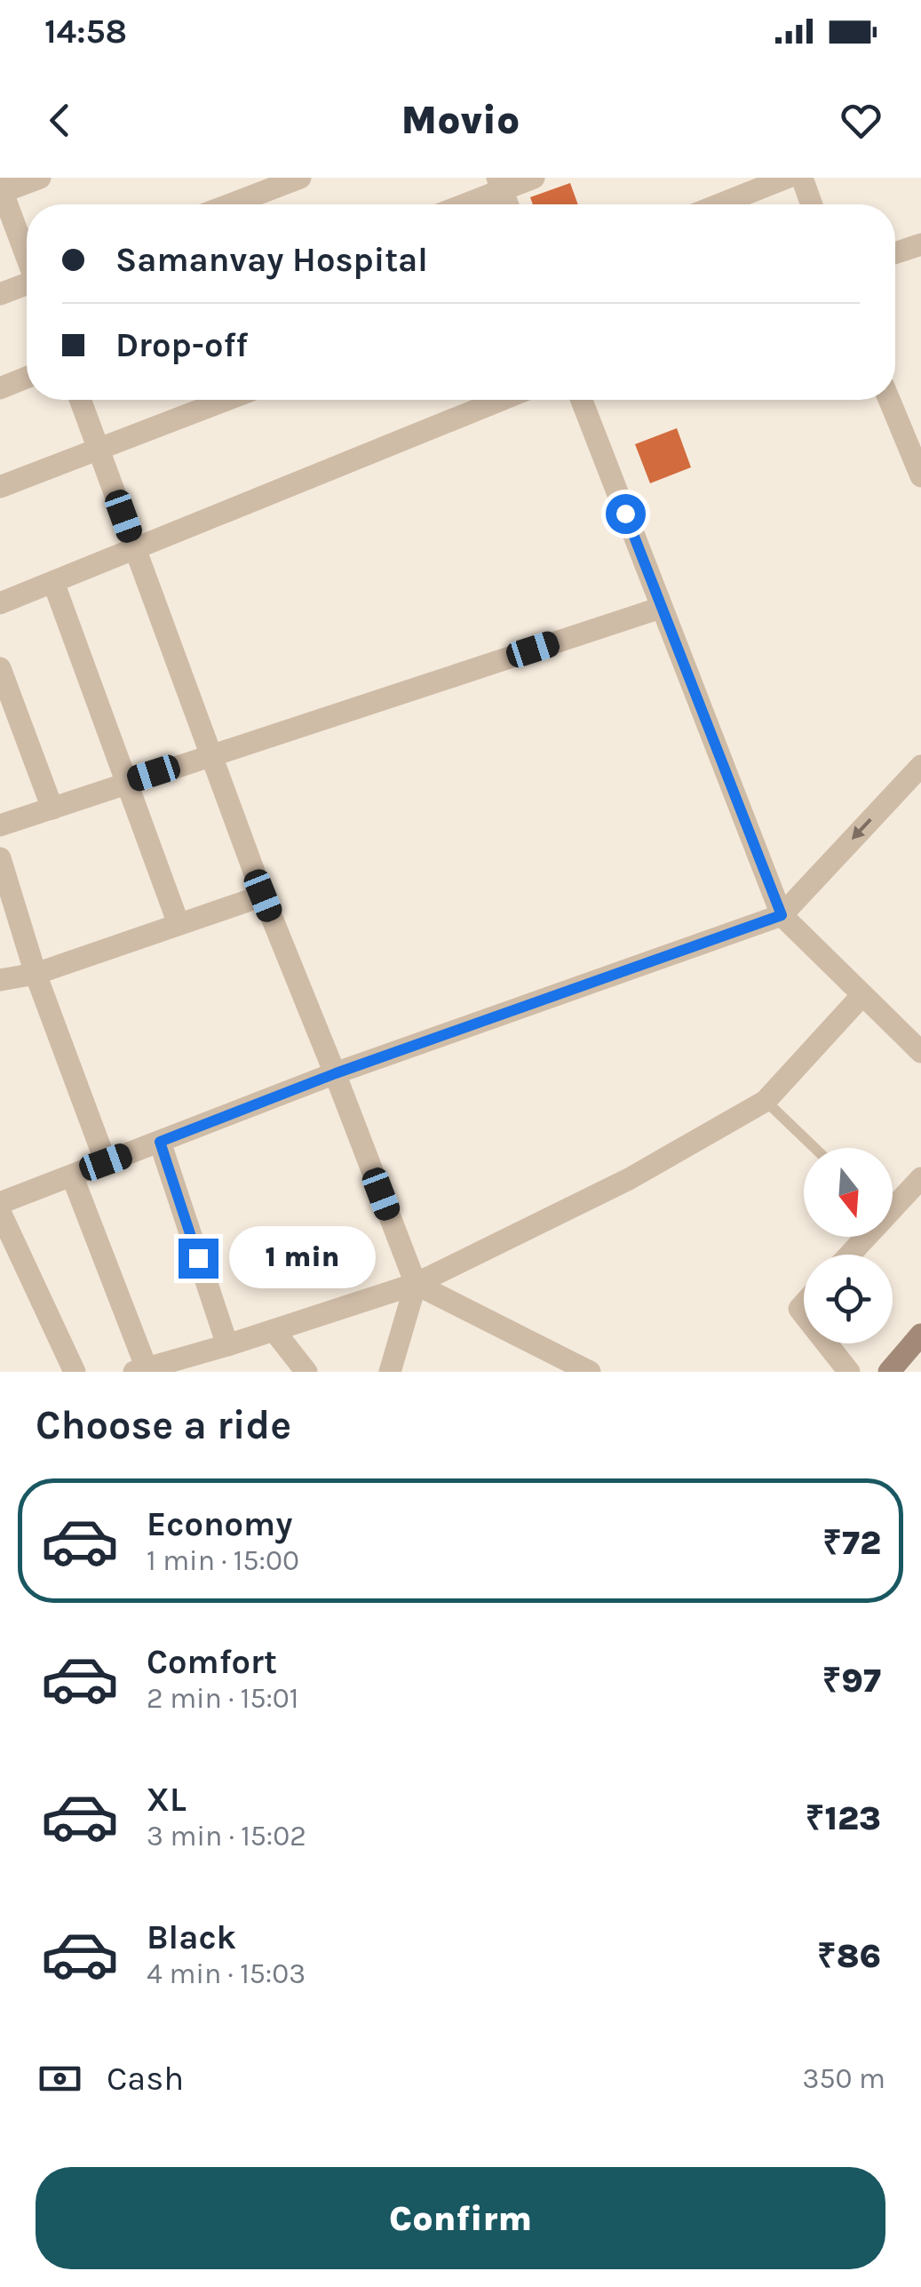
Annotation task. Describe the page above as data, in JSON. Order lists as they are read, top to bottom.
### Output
{
  "north": "bottom",
  "page": {
    "status": "14:58",
    "header": "Movio",
    "banner": ["Samanvay Hospital", "Drop-off"],
    "bubble": "1 min",
    "heading": "Choose a ride",
    "list": [
      {
        "name": "Economy",
        "note": "1 min · 15:00",
        "value": "₹72"
      },
      {
        "name": "Comfort",
        "note": "2 min · 15:01",
        "value": "₹97"
      },
      {
        "name": "XL",
        "note": "3 min · 15:02",
        "value": "₹123"
      },
      {
        "name": "Black",
        "note": "4 min · 15:03",
        "value": "₹86"
      }
    ],
    "pay": ["Cash", "350 m"],
    "buttons": "Confirm"
  }
}
